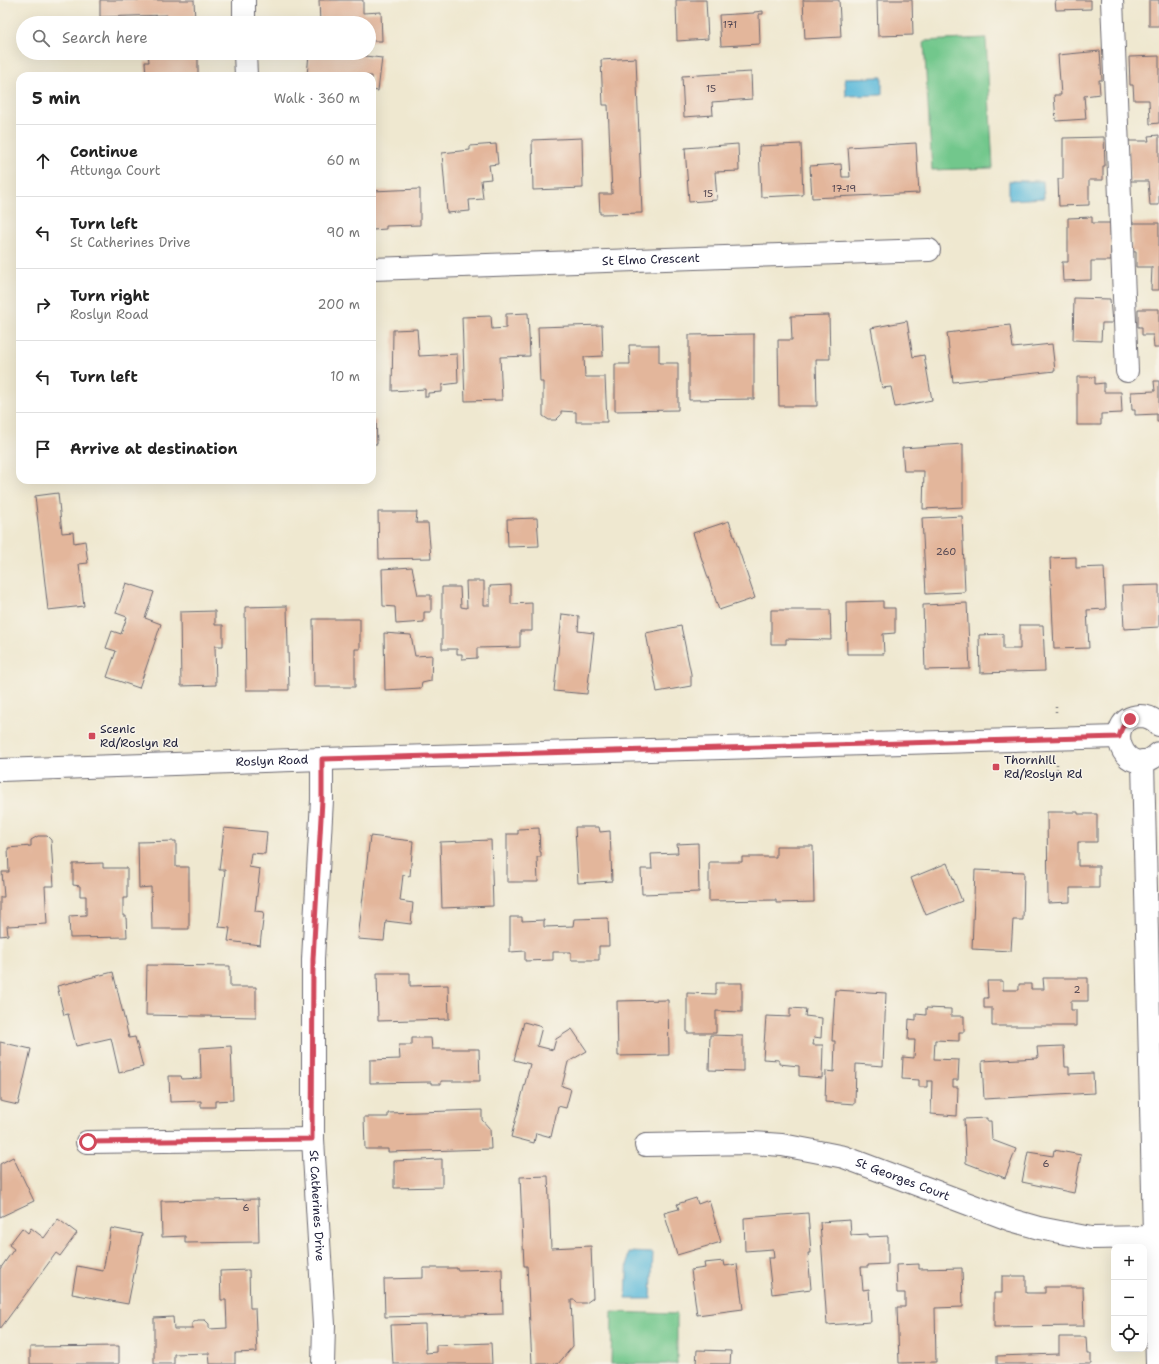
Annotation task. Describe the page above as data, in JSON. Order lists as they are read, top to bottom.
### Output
{
  "streets": {
    "street": [
      "St Elmo Crescent",
      "Roslyn Road",
      "St Georges Court",
      "St Catherines Drive"
    ]
  },
  "crossings": [
    ["Roslyn Road", "St Catherines Drive"]
  ],
  "places": {
    "transit": ["Scenic Rd/Roslyn Rd", "Thornhill Rd/Roslyn Rd"]
  },
  "house_numbers": [
    "171",
    "15",
    "17-19",
    "15",
    "260",
    "2",
    "6",
    "6"
  ],
  "page": {
    "search": "Search here",
    "heading": ["5 min", "Walk · 360 m"],
    "list": [
      ["Continue", "Attunga Court", "60 m"],
      ["Turn left", "St Catherines Drive", "90 m"],
      ["Turn right", "Roslyn Road", "200 m"],
      ["Turn left", "10 m"],
      "Arrive at destination"
    ],
    "map_buttons": ["+", "−"]
  }
}
